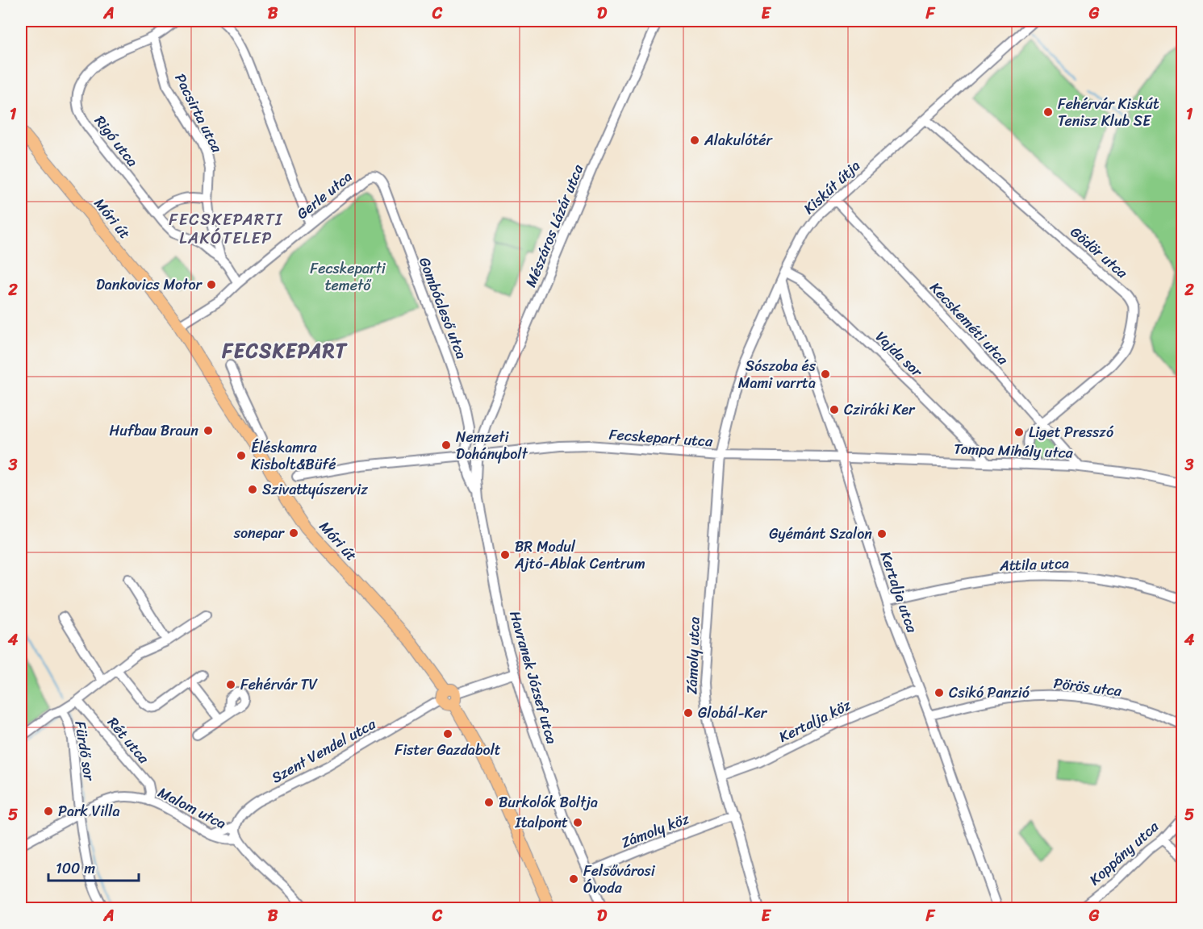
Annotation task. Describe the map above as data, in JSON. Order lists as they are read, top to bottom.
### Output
{
  "streets": {
    "main road": ["Móri út"],
    "street": [
      "Pacsirta utca",
      "Rigó utca",
      "Kiskút útja",
      "Gerle utca",
      "Mészáros Lázár utca",
      "Gödör utca",
      "Gombócleső utca",
      "Kecskeméti utca",
      "Vajda sor",
      "Fecskepart utca",
      "Tompa Mihály utca",
      "Attila utca",
      "Kertalja utca",
      "Zámoly utca",
      "Havranek József utca",
      "Pörös utca",
      "Kertalja köz",
      "Rét utca",
      "Fürdő sor",
      "Szent Vendel utca",
      "Malom utca",
      "Zámoly köz",
      "Koppány utca"
    ]
  },
  "crossings": [
    ["Pacsirta utca", "Rigó utca"],
    ["Rigó utca", "Gerle utca"],
    ["Kiskút útja", "Gödör utca"],
    ["Kiskút útja", "Kecskeméti utca"],
    ["Kiskút útja", "Vajda sor"],
    ["Kiskút útja", "Fecskepart utca"],
    ["Kiskút útja", "Kertalja utca"],
    ["Kiskút útja", "Zámoly utca"],
    ["Gerle utca", "Móri út"],
    ["Gerle utca", "Gombócleső utca"],
    ["Móri út", "Szent Vendel utca"],
    ["Mészáros Lázár utca", "Havranek József utca"],
    ["Gödör utca", "Kecskeméti utca"],
    ["Gombócleső utca", "Fecskepart utca"],
    ["Kecskeméti utca", "Tompa Mihály utca"],
    ["Vajda sor", "Tompa Mihály utca"],
    ["Fecskepart utca", "Tompa Mihály utca"],
    ["Fecskepart utca", "Kertalja utca"],
    ["Fecskepart utca", "Zámoly utca"],
    ["Fecskepart utca", "Havranek József utca"],
    ["Tompa Mihály utca", "Kertalja utca"],
    ["Attila utca", "Kertalja utca"],
    ["Kertalja utca", "Pörös utca"],
    ["Kertalja utca", "Kertalja köz"],
    ["Zámoly utca", "Kertalja köz"],
    ["Zámoly utca", "Zámoly köz"],
    ["Havranek József utca", "Szent Vendel utca"],
    ["Havranek József utca", "Zámoly köz"],
    ["Rét utca", "Malom utca"],
    ["Fürdő sor", "Malom utca"]
  ],
  "districts": ["FECSKEPARTI LAKÓTELEP", "FECSKEPART"],
  "parks": ["Fecskeparti temető"],
  "places": [
    "Fehérvár Kiskút Tenisz Klub SE",
    "Alakulótér",
    "Dankovics Motor",
    "Sószoba és Mami varrta",
    "Cziráki Ker",
    "Hufbau Braun",
    "Liget Presszó",
    "Nemzeti Dohánybolt",
    "Éléskamra Kisbolt&Büfé",
    "Szivattyúszerviz",
    "sonepar",
    "Gyémánt Szalon",
    "BR Modul Ajtó-Ablak Centrum",
    "Fehérvár TV",
    "Csikó Panzió",
    "Globál-Ker",
    "Fister Gazdabolt",
    "Burkolók Boltja",
    "Park Villa",
    "Italpont",
    "Felsővárosi Óvoda"
  ],
  "scale_bar": "100 m",
  "grid": {
    "columns": [
      "A",
      "B",
      "C",
      "D",
      "E",
      "F",
      "G"
    ],
    "rows": [
      "1",
      "2",
      "3",
      "4",
      "5"
    ]
  }
}
